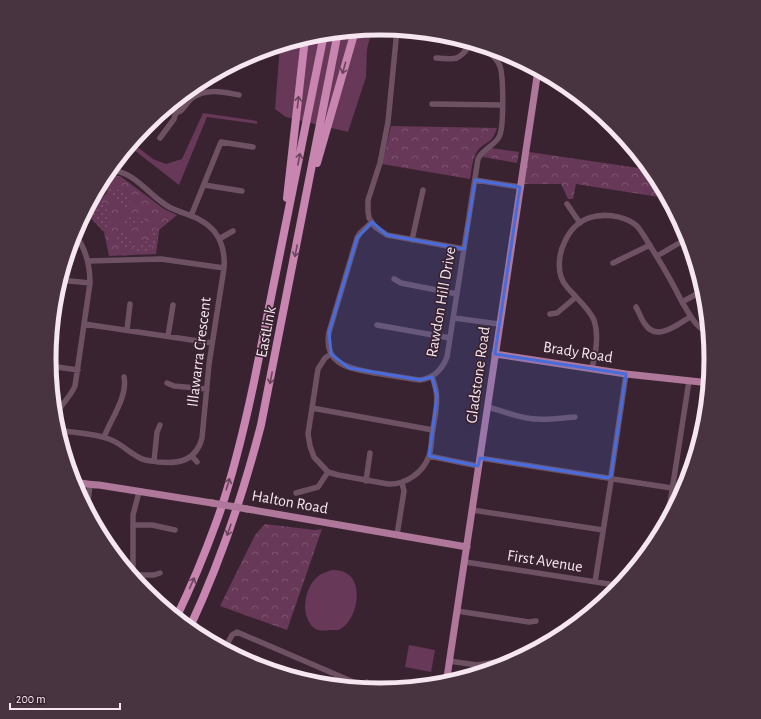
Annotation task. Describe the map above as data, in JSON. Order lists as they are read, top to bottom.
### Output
{
  "streets": {
    "highway": ["EastLink"],
    "main road": ["Brady Road", "Gladstone Road", "Halton Road"],
    "street": ["Rawdon Hill Drive", "Illawarra Crescent", "First Avenue"]
  },
  "crossings": [
    ["Brady Road", "Gladstone Road"],
    ["Gladstone Road", "Halton Road"],
    ["Gladstone Road", "First Avenue"]
  ],
  "scale_bar": "200 m"
}
